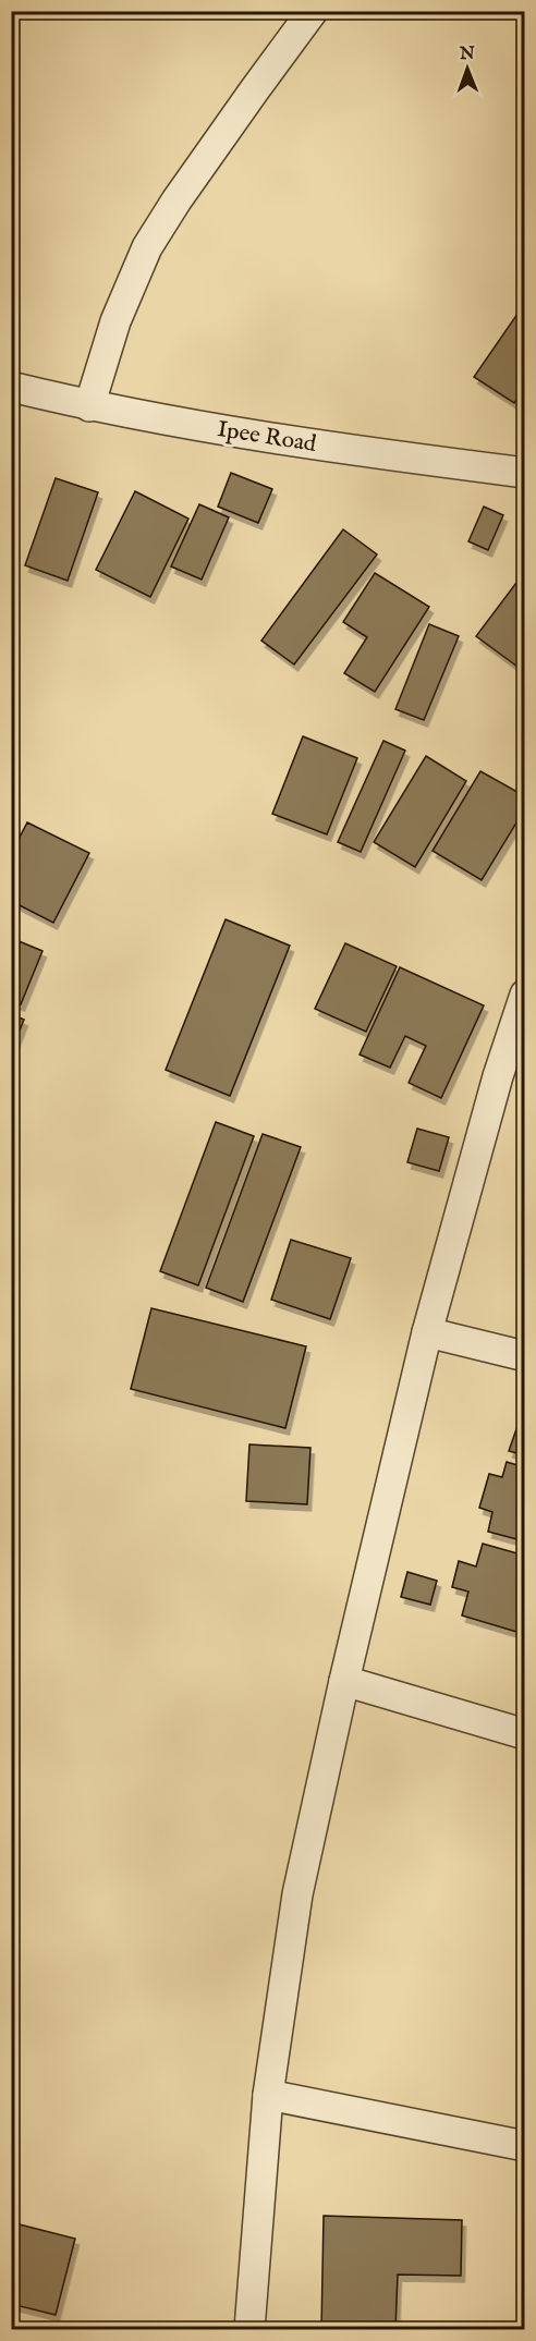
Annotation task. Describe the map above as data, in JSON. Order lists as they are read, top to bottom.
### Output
{
  "streets": {
    "street": ["Ipee Road"]
  },
  "north": "top"
}
